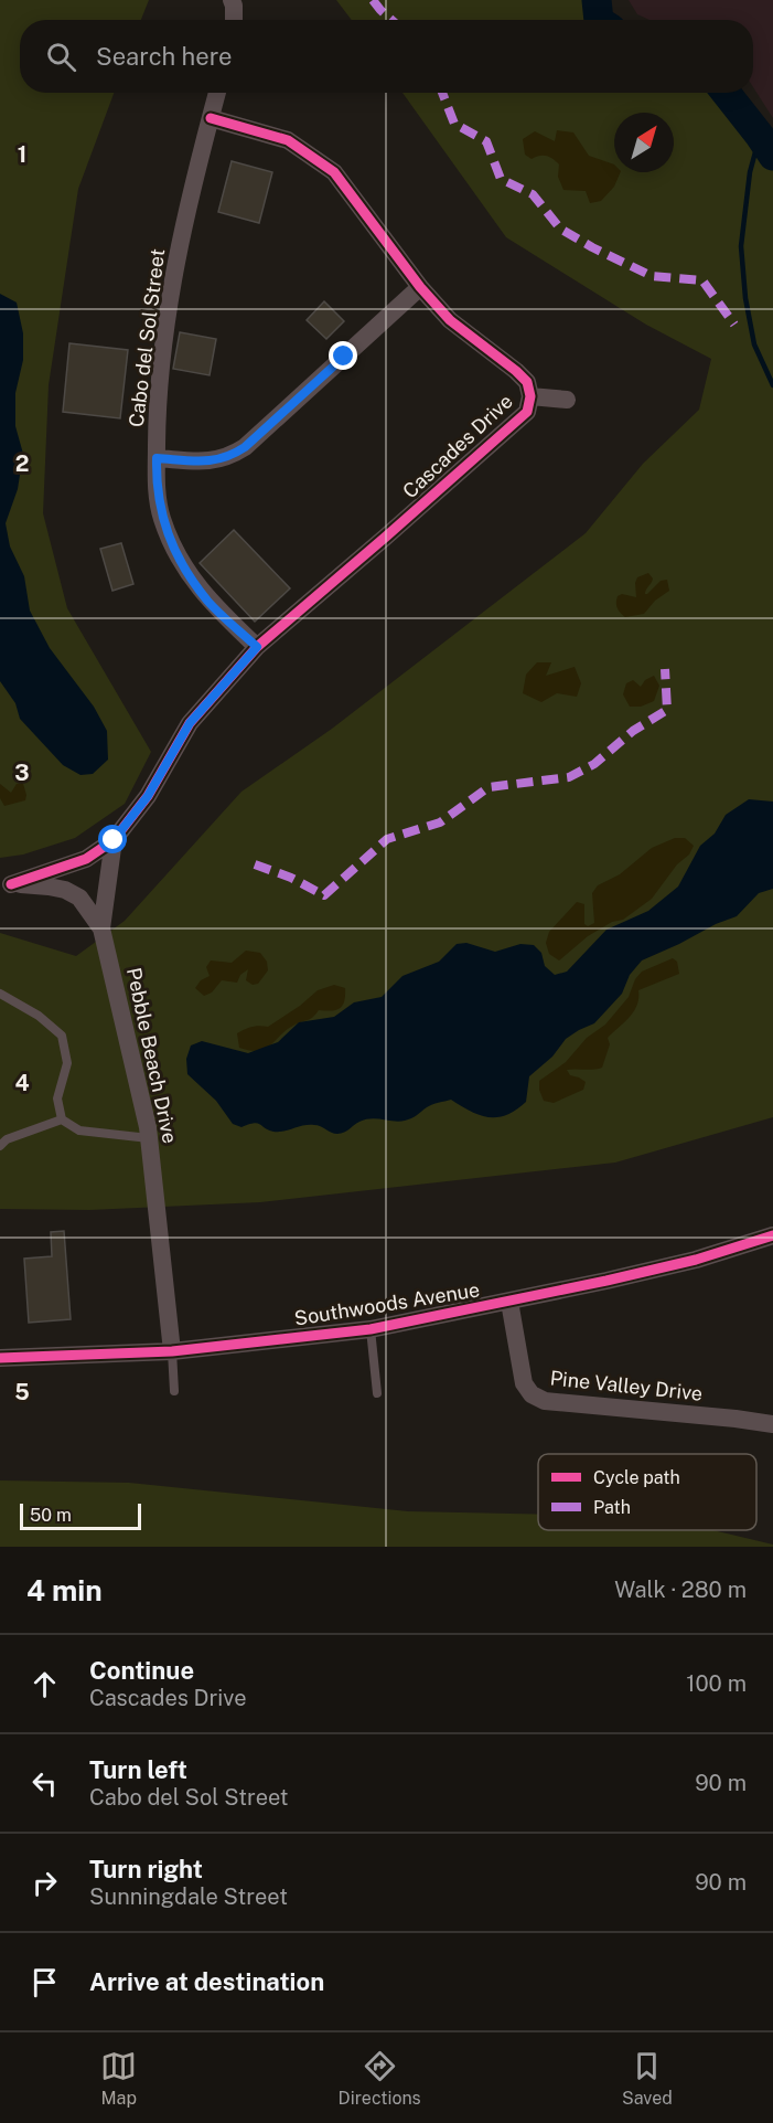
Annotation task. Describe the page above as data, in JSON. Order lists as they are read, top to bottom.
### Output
{
  "streets": {
    "street": [
      "Cabo del Sol Street",
      "Cascades Drive",
      "Pebble Beach Drive",
      "Southwoods Avenue",
      "Pine Valley Drive"
    ]
  },
  "crossings": [
    ["Cabo del Sol Street", "Cascades Drive"],
    ["Pebble Beach Drive", "Southwoods Avenue"],
    ["Southwoods Avenue", "Pine Valley Drive"]
  ],
  "legend": ["Cycle path", "Path"],
  "scale_bar": "50 m",
  "north": "top right",
  "page": {
    "search": "Search here",
    "scale": "50 m",
    "heading": ["4 min", "Walk · 280 m"],
    "list": [
      ["Continue", "Cascades Drive", "100 m"],
      ["Turn left", "Cabo del Sol Street", "90 m"],
      ["Turn right", "Sunningdale Street", "90 m"],
      "Arrive at destination"
    ],
    "nav": ["Map", "Directions", "Saved"]
  },
  "grid": {
    "rows": [
      "1",
      "2",
      "3",
      "4",
      "5"
    ]
  }
}
